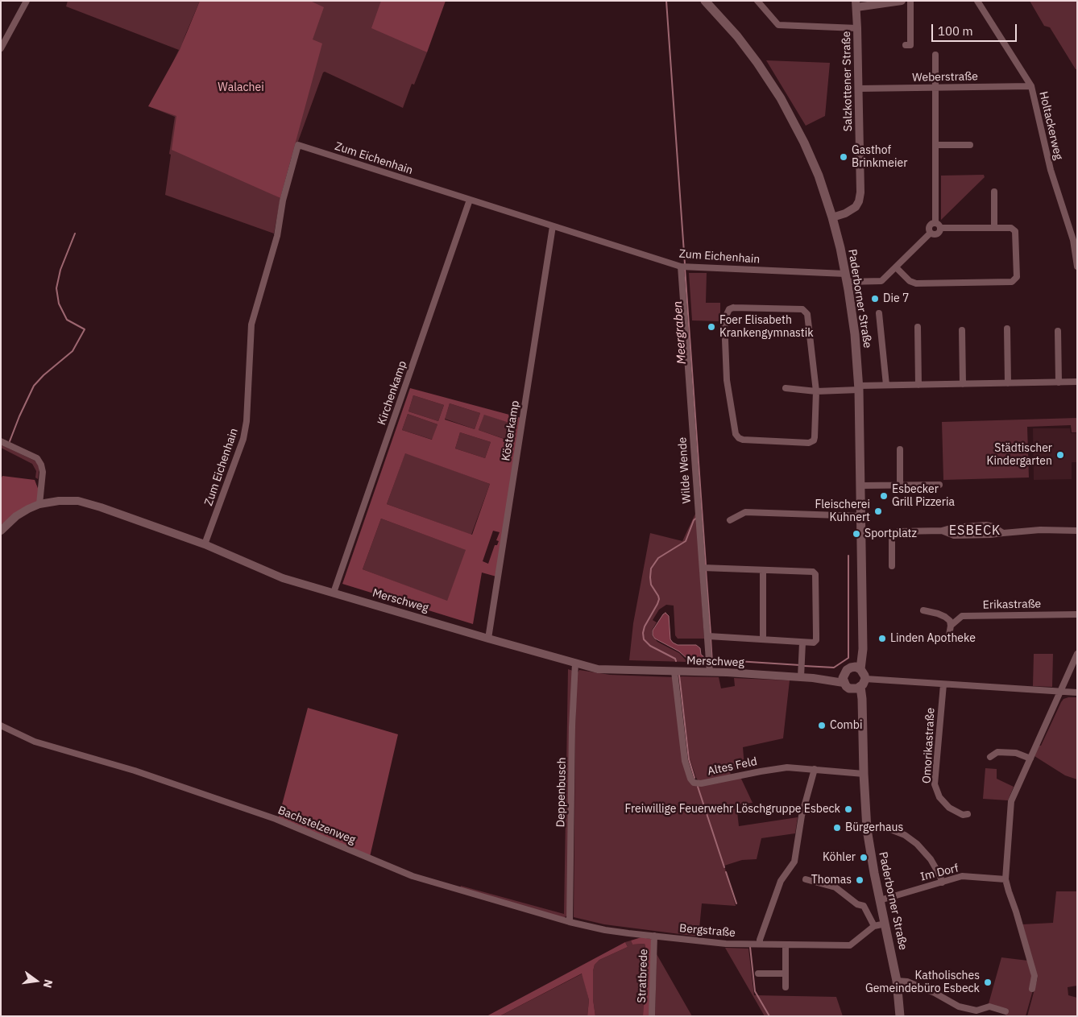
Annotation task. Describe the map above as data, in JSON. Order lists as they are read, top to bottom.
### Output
{
  "streets": {
    "main road": ["Paderborner Straße"],
    "street": [
      "Weberstraße",
      "Salzkottener Straße",
      "Holtackerweg",
      "Zum Eichenhain",
      "Kirchenkamp",
      "Kösterkamp",
      "Wilde Wende",
      "Merschweg",
      "Erikastraße",
      "Omorikastraße",
      "Altes Feld",
      "Deppenbusch",
      "Bachstelzenweg",
      "Im Dorf",
      "Bergstraße",
      "Stratbrede"
    ]
  },
  "crossings": [
    ["Weberstraße", "Salzkottener Straße"],
    ["Weberstraße", "Holtackerweg"],
    ["Salzkottener Straße", "Paderborner Straße"],
    ["Zum Eichenhain", "Paderborner Straße"],
    ["Zum Eichenhain", "Kirchenkamp"],
    ["Zum Eichenhain", "Kösterkamp"],
    ["Zum Eichenhain", "Wilde Wende"],
    ["Zum Eichenhain", "Merschweg"],
    ["Paderborner Straße", "Merschweg"],
    ["Paderborner Straße", "Altes Feld"],
    ["Paderborner Straße", "Im Dorf"],
    ["Paderborner Straße", "Bergstraße"],
    ["Kirchenkamp", "Merschweg"],
    ["Kösterkamp", "Merschweg"],
    ["Wilde Wende", "Merschweg"],
    ["Merschweg", "Altes Feld"],
    ["Merschweg", "Deppenbusch"],
    ["Deppenbusch", "Bachstelzenweg"],
    ["Bachstelzenweg", "Bergstraße"],
    ["Bergstraße", "Stratbrede"]
  ],
  "districts": ["ESBECK"],
  "water": ["Meergraben"],
  "parks": ["Walachei"],
  "places": [
    "Gasthof Brinkmeier",
    "Die 7",
    "Foer Elisabeth Krankengymnastik",
    "Städtischer Kindergarten",
    "Esbecker Grill Pizzeria",
    "Fleischerei Kuhnert",
    "Sportplatz",
    "Linden Apotheke",
    "Combi",
    "Freiwillige Feuerwehr Löschgruppe Esbeck",
    "Bürgerhaus",
    "Köhler",
    "Thomas",
    "Katholisches Gemeindebüro Esbeck"
  ],
  "scale_bar": "100 m",
  "north": "right"
}
